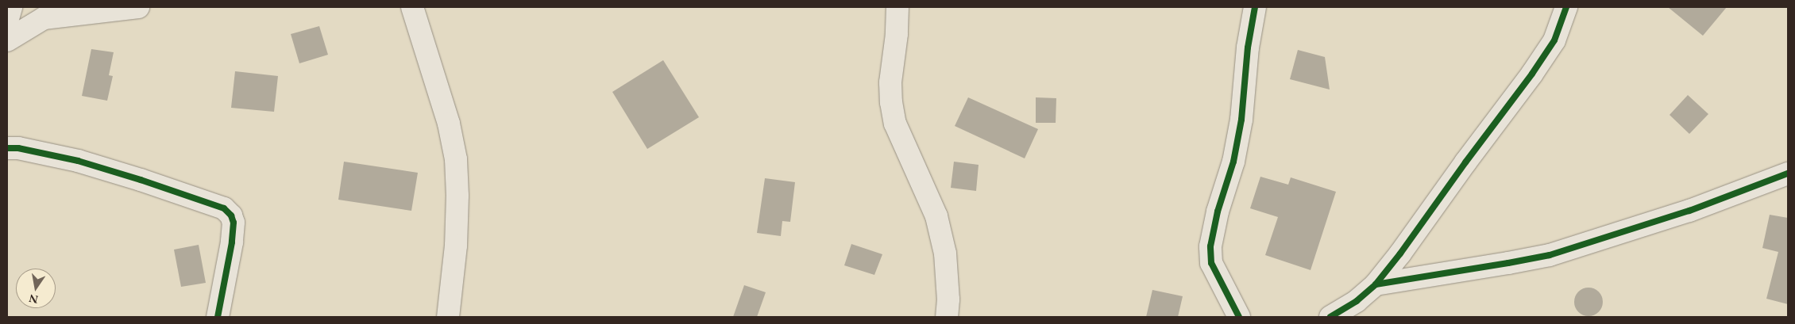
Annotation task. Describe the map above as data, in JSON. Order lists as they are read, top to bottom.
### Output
{
  "north": "bottom"
}
